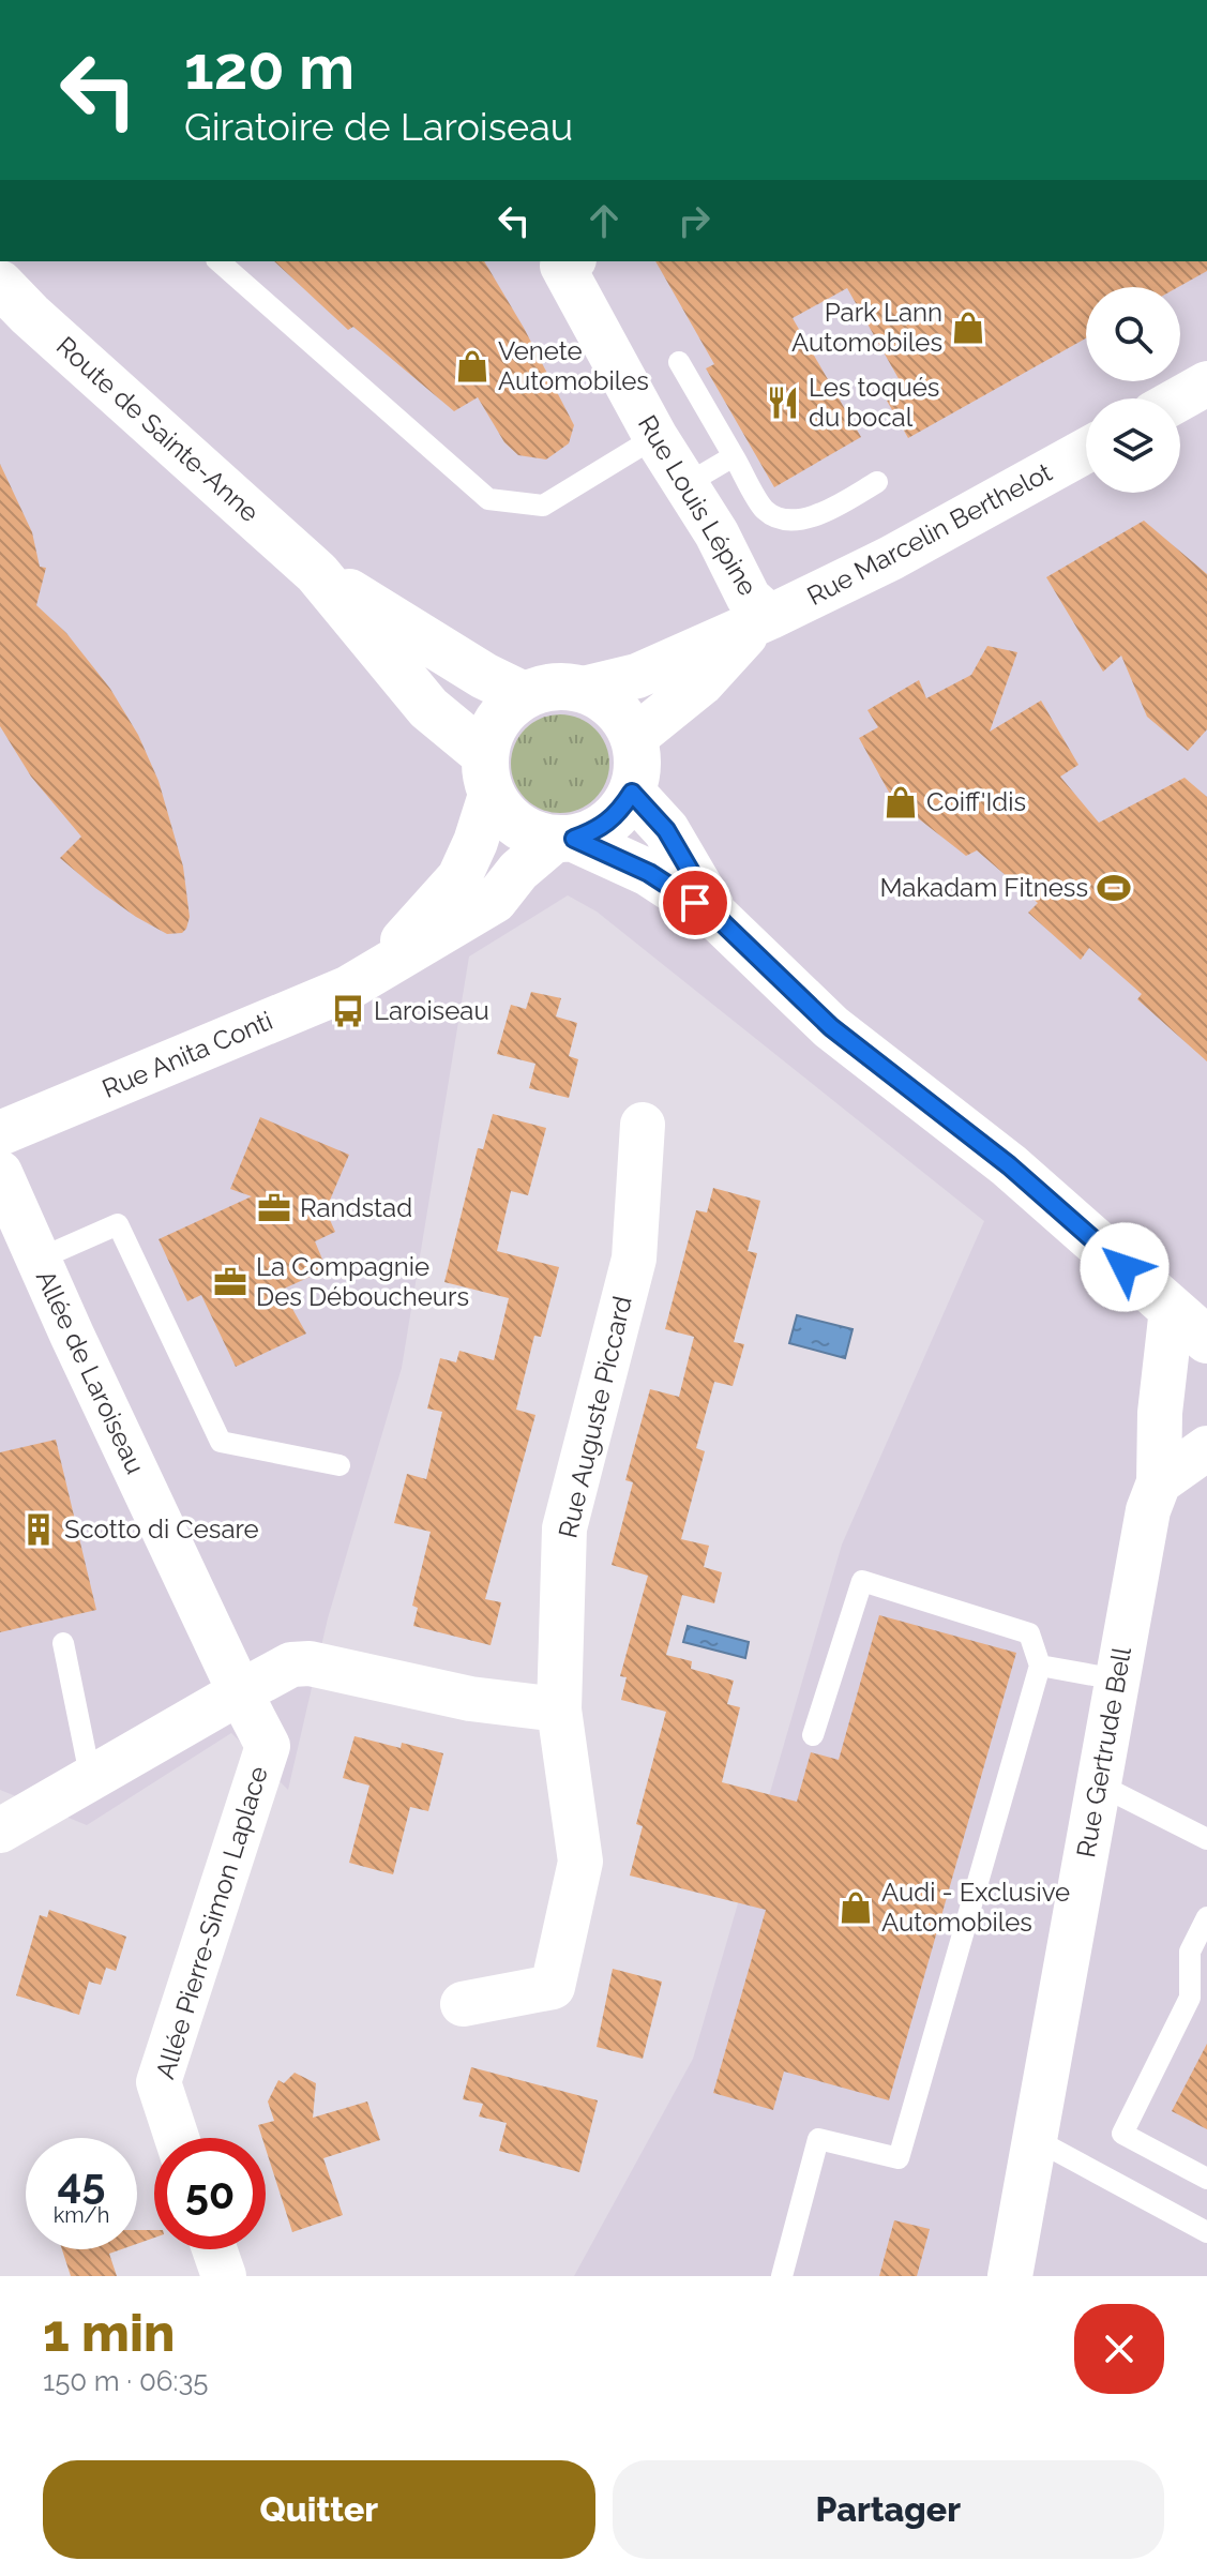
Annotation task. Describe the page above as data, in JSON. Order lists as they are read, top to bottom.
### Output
{
  "streets": {
    "main road": ["Route de Sainte-Anne"],
    "street": [
      "Rue Louis Lépine",
      "Rue Marcelin Berthelot",
      "Rue Anita Conti",
      "Allée de Laroiseau",
      "Rue Auguste Piccard",
      "Rue Gertrude Bell",
      "Allée Pierre-Simon Laplace"
    ]
  },
  "crossings": [
    ["Route de Sainte-Anne", "Rue Marcelin Berthelot"],
    ["Route de Sainte-Anne", "Rue Anita Conti"],
    ["Rue Louis Lépine", "Rue Marcelin Berthelot"],
    ["Rue Marcelin Berthelot", "Rue Anita Conti"],
    ["Allée de Laroiseau", "Allée Pierre-Simon Laplace"]
  ],
  "places": {
    "shop": [
      "Park Lann Automobiles",
      "Venete Automobiles",
      "Coiff'Idis",
      "Audi - Exclusive Automobiles"
    ],
    "restaurant": ["Les toqués du bocal"],
    "sports": ["Makadam Fitness"],
    "bus stop": ["Laroiseau"],
    "office": ["Randstad", "La Compagnie Des Déboucheurs"],
    "building": ["Scotto di Cesare"]
  },
  "page": {
    "turn": ["120 m", "Giratoire de Laroiseau"],
    "speed": "45 km/h",
    "limit": "50",
    "heading": ["1 min", "150 m · 06:35"],
    "buttons": ["Quitter", "Partager"]
  }
}
